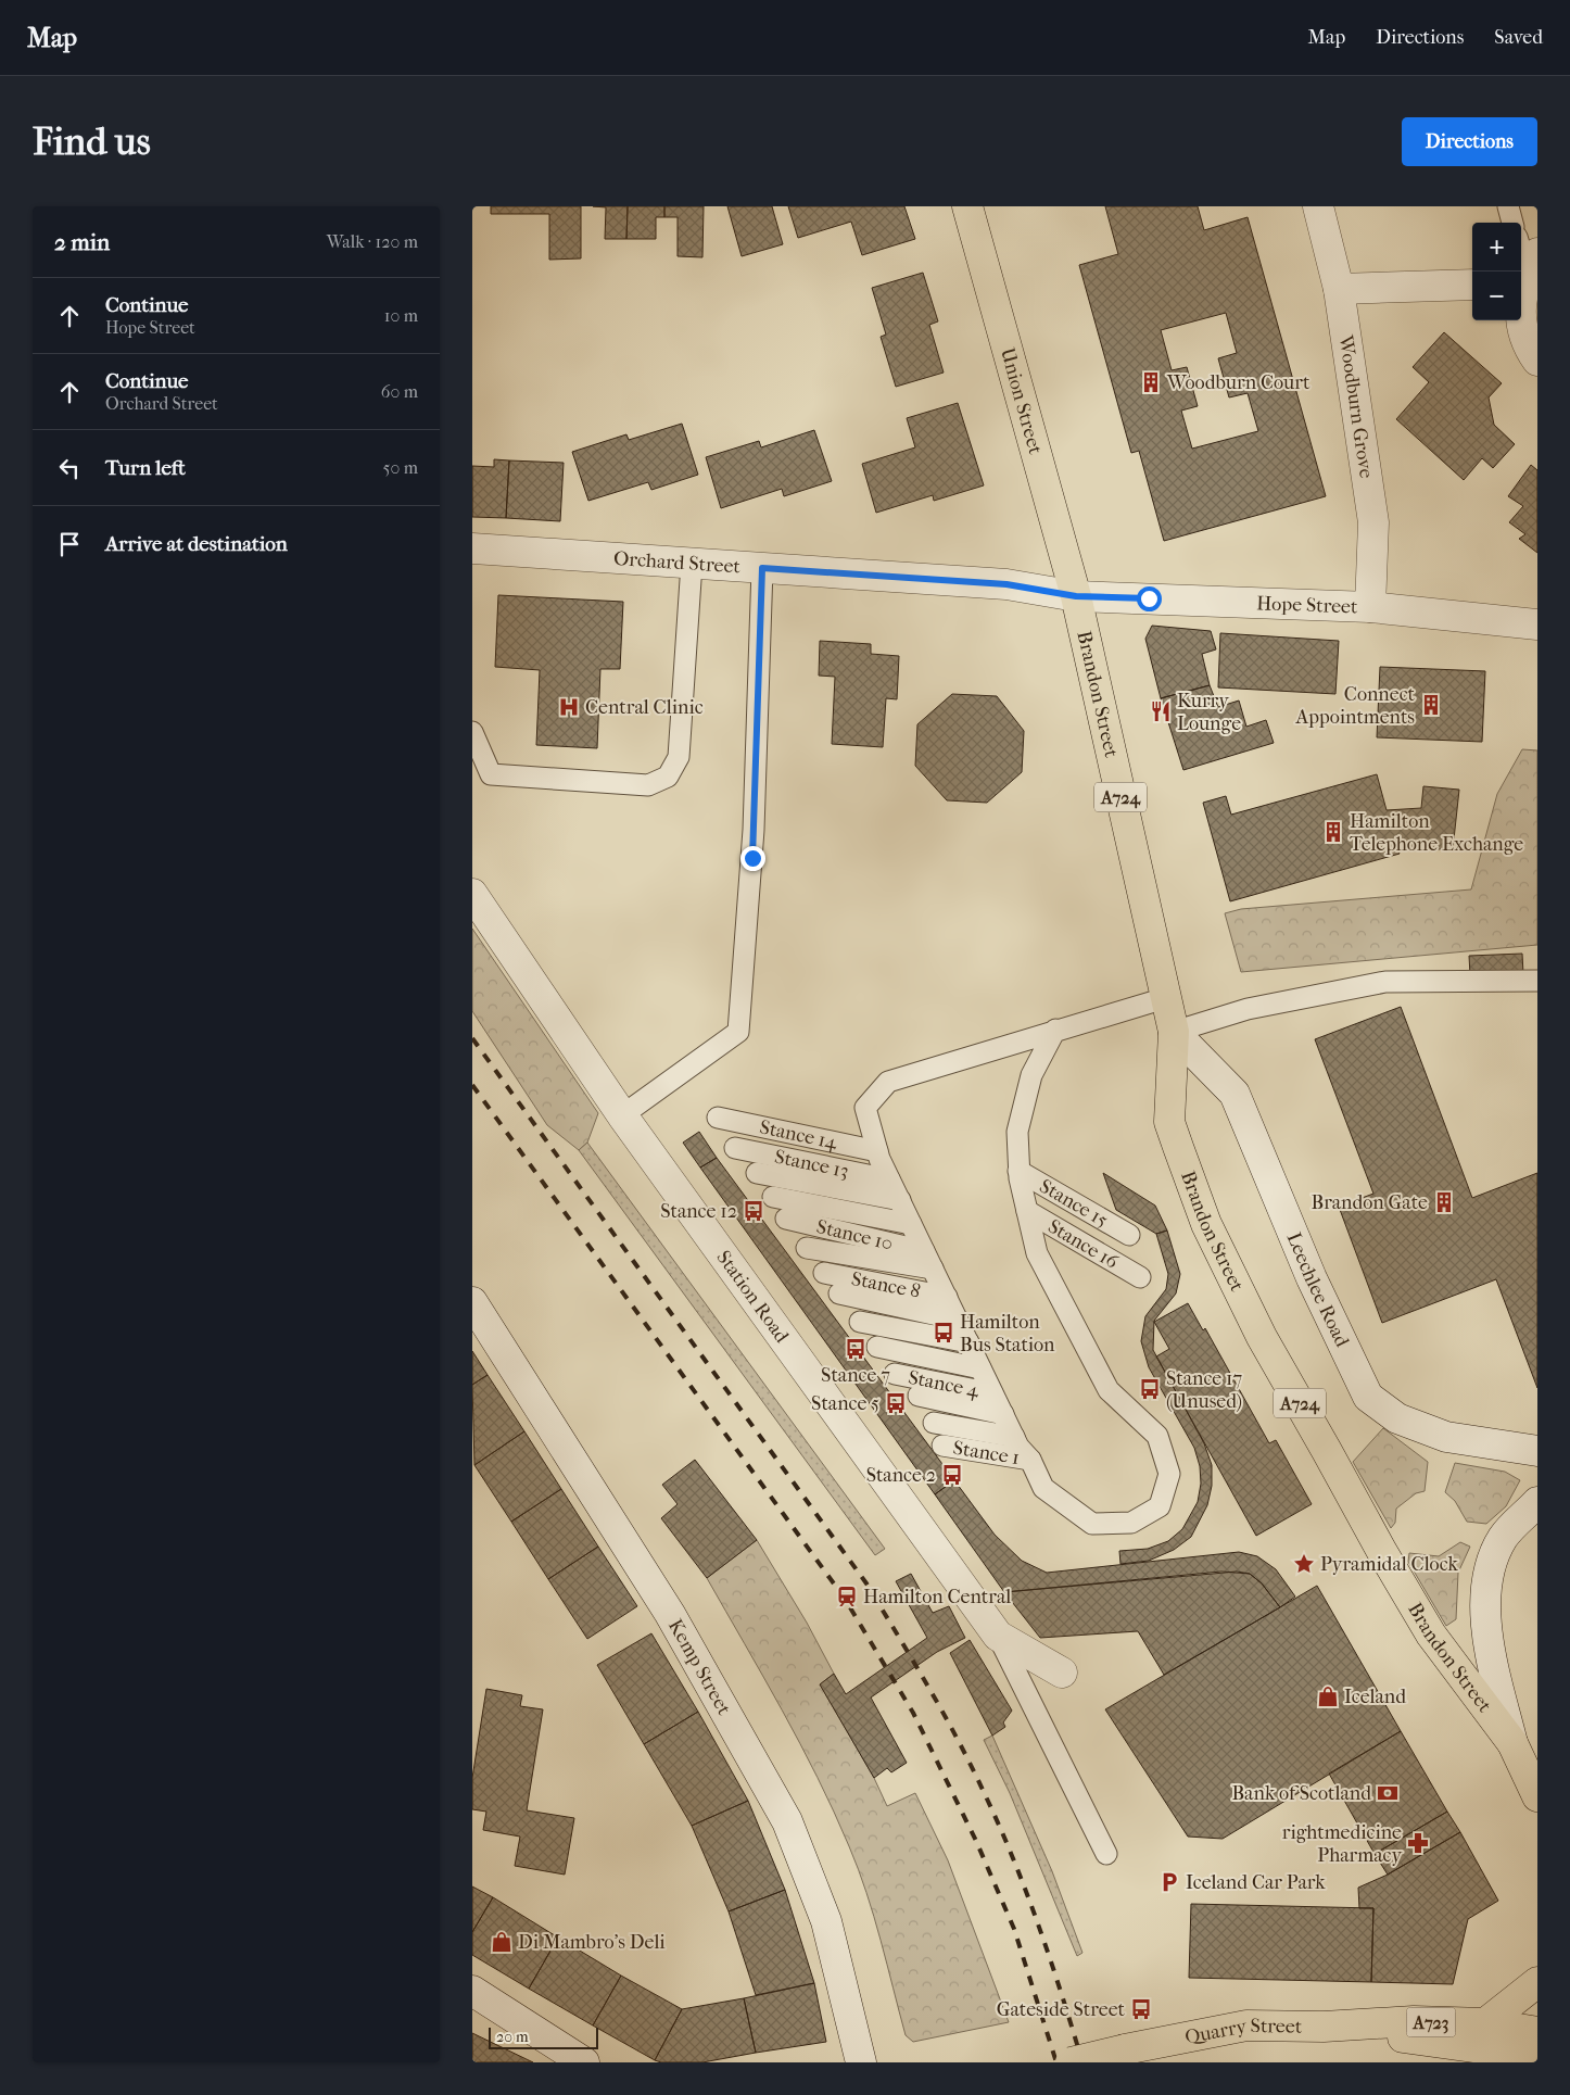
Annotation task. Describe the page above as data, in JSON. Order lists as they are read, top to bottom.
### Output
{
  "streets": {
    "main road": [
      "Union Street",
      "Brandon Street",
      "A724",
      "A723",
      "Quarry Street"
    ],
    "street": [
      "Woodburn Grove",
      "Orchard Street",
      "Hope Street",
      "Leechlee Road",
      "Station Road",
      "Kemp Street"
    ],
    "lane": [
      "Stance 14",
      "Stance 13",
      "Stance 15",
      "Stance 10",
      "Stance 16",
      "Stance 8",
      "Stance 4",
      "Stance 1"
    ]
  },
  "crossings": [
    ["Union Street", "Orchard Street"],
    ["Union Street", "Hope Street"],
    ["Union Street", "Brandon Street"],
    ["Woodburn Grove", "Hope Street"],
    ["Orchard Street", "Hope Street"],
    ["Orchard Street", "Brandon Street"],
    ["Hope Street", "Brandon Street"],
    ["Brandon Street", "Leechlee Road"]
  ],
  "places": {
    "building": [
      "Woodburn Court",
      "Connect Appointments",
      "Hamilton Telephone Exchange",
      "Brandon Gate"
    ],
    "hospital": ["Central Clinic"],
    "restaurant": ["Kurry Lounge"],
    "bus stop": [
      "Stance 12",
      "Hamilton Bus Station",
      "Stance 7",
      "Stance 17 (Unused)",
      "Stance 5",
      "Stance 2",
      "Gateside Street"
    ],
    "place": ["Pyramidal Clock"],
    "station": ["Hamilton Central"],
    "shop": ["Iceland", "Di Mambro’s Deli"],
    "bank": ["Bank of Scotland"],
    "pharmacy": ["rightmedicine Pharmacy"],
    "parking": ["Iceland Car Park"]
  },
  "scale_bar": "20 m",
  "page": {
    "header": "Map",
    "nav": ["Map", "Directions", "Saved"],
    "buttons": "Directions",
    "title": "Find us",
    "heading": ["2 min", "Walk · 120 m"],
    "map_buttons": ["+", "−"],
    "list": [
      ["Continue", "Hope Street", "10 m"],
      ["Continue", "Orchard Street", "60 m"],
      ["Turn left", "50 m"],
      "Arrive at destination"
    ],
    "scale": "20 m"
  }
}
